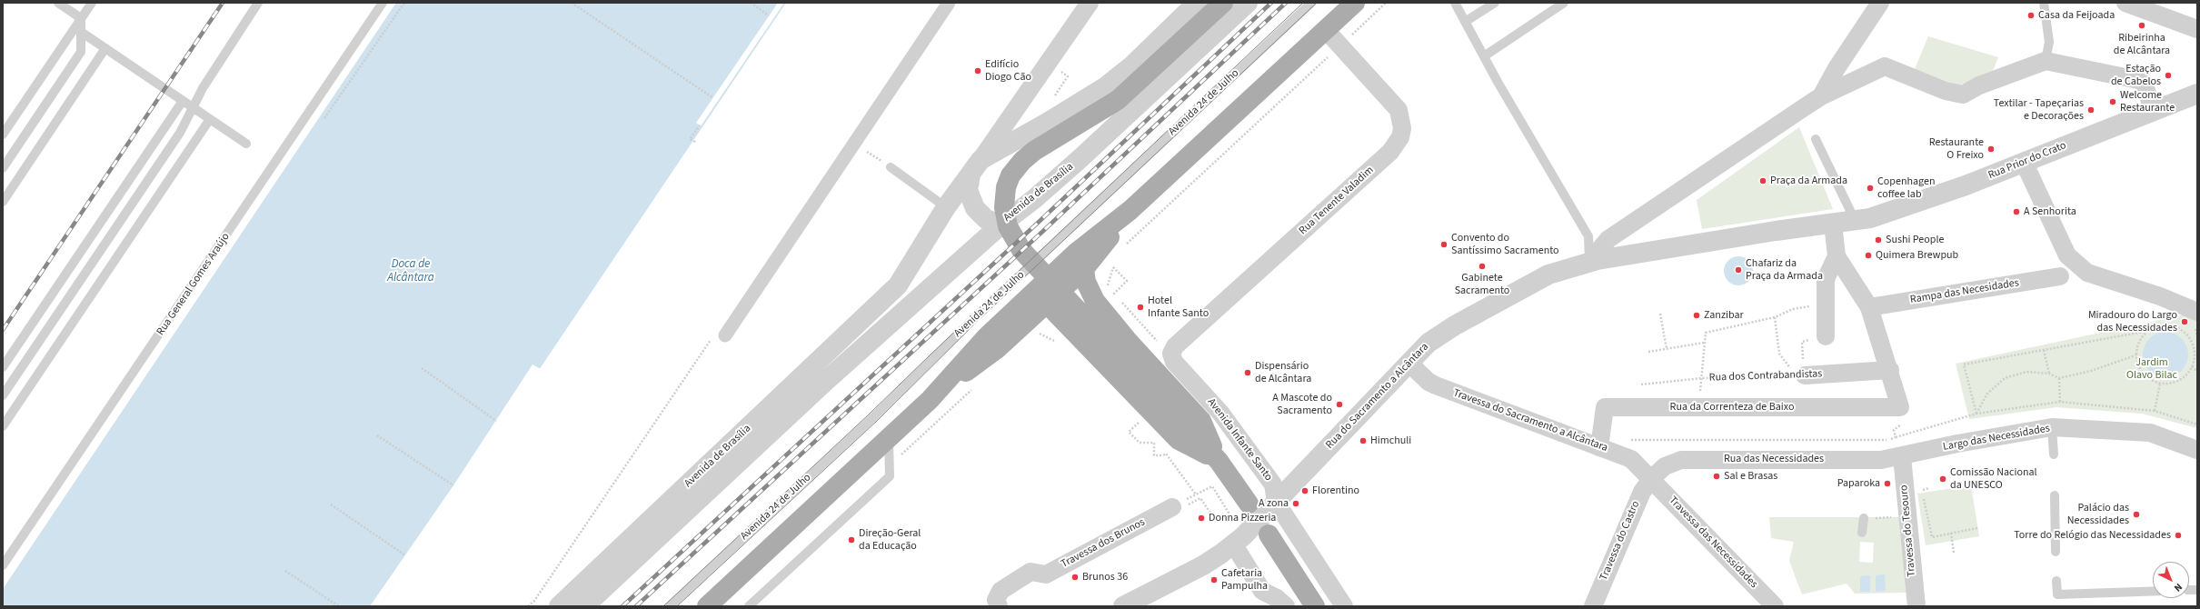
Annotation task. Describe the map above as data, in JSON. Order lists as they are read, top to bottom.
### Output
{
  "streets": {
    "main road": ["Avenida 24 de Julho"],
    "street": [
      "Rua Prior do Crato",
      "Avenida de Brasília",
      "Rua Tenente Valadim",
      "Rampa das Necesidades",
      "Rua dos Contrabandistas",
      "Rua do Sacramento a Alcântara",
      "Rua da Correnteza de Baixo",
      "Travessa do Sacramento a Alcântara",
      "Largo das Necessidades",
      "Avenida Infante Santo",
      "Rua das Necessidades",
      "Travessa do Tesouro",
      "Travessa do Castro",
      "Travessa das Necessidades",
      "Travessa dos Brunos"
    ],
    "lane": ["Rua General Gomes Araújo"]
  },
  "crossings": [
    ["Avenida 24 de Julho", "Rua Tenente Valadim"],
    ["Rua Tenente Valadim", "Avenida Infante Santo"],
    ["Rua do Sacramento a Alcântara", "Travessa do Sacramento a Alcântara"],
    ["Rua do Sacramento a Alcântara", "Avenida Infante Santo"],
    ["Rua da Correnteza de Baixo", "Travessa do Sacramento a Alcântara"],
    ["Travessa do Sacramento a Alcântara", "Rua das Necessidades"],
    ["Travessa do Sacramento a Alcântara", "Travessa do Castro"],
    ["Travessa do Sacramento a Alcântara", "Travessa das Necessidades"],
    ["Largo das Necessidades", "Rua das Necessidades"],
    ["Largo das Necessidades", "Travessa do Tesouro"],
    ["Rua das Necessidades", "Travessa do Tesouro"],
    ["Rua das Necessidades", "Travessa do Castro"],
    ["Rua das Necessidades", "Travessa das Necessidades"],
    ["Travessa do Castro", "Travessa das Necessidades"]
  ],
  "water": ["Doca de Alcântara"],
  "parks": ["Jardim Olavo Bilac"],
  "places": [
    "Casa da Feijoada",
    "Ribeirinha de Alcântara",
    "Edifício Diogo Cão",
    "Estação de Cabelos",
    "Welcome Restaurante",
    "Textilar - Tapeçarias e Decorações",
    "Restaurante O Freixo",
    "Praça da Armada",
    "Copenhagen coffee lab",
    "A Senhorita",
    "Sushi People",
    "Convento do Santíssimo Sacramento",
    "Quimera Brewpub",
    "Gabinete Sacramento",
    "Chafariz da Praça da Armada",
    "Hotel Infante Santo",
    "Zanzibar",
    "Miradouro do Largo das Necessidades",
    "Dispensário de Alcântara",
    "A Mascote do Sacramento",
    "Himchuli",
    "Sal e Brasas",
    "Comissão Nacional da UNESCO",
    "Paparoka",
    "Florentino",
    "A zona",
    "Palácio das Necessidades",
    "Donna Pizzeria",
    "Torre do Relógio das Necessidades",
    "Direção-Geral da Educação",
    "Brunos 36",
    "Cafetaria Pampulha"
  ],
  "north": "bottom right"
}
